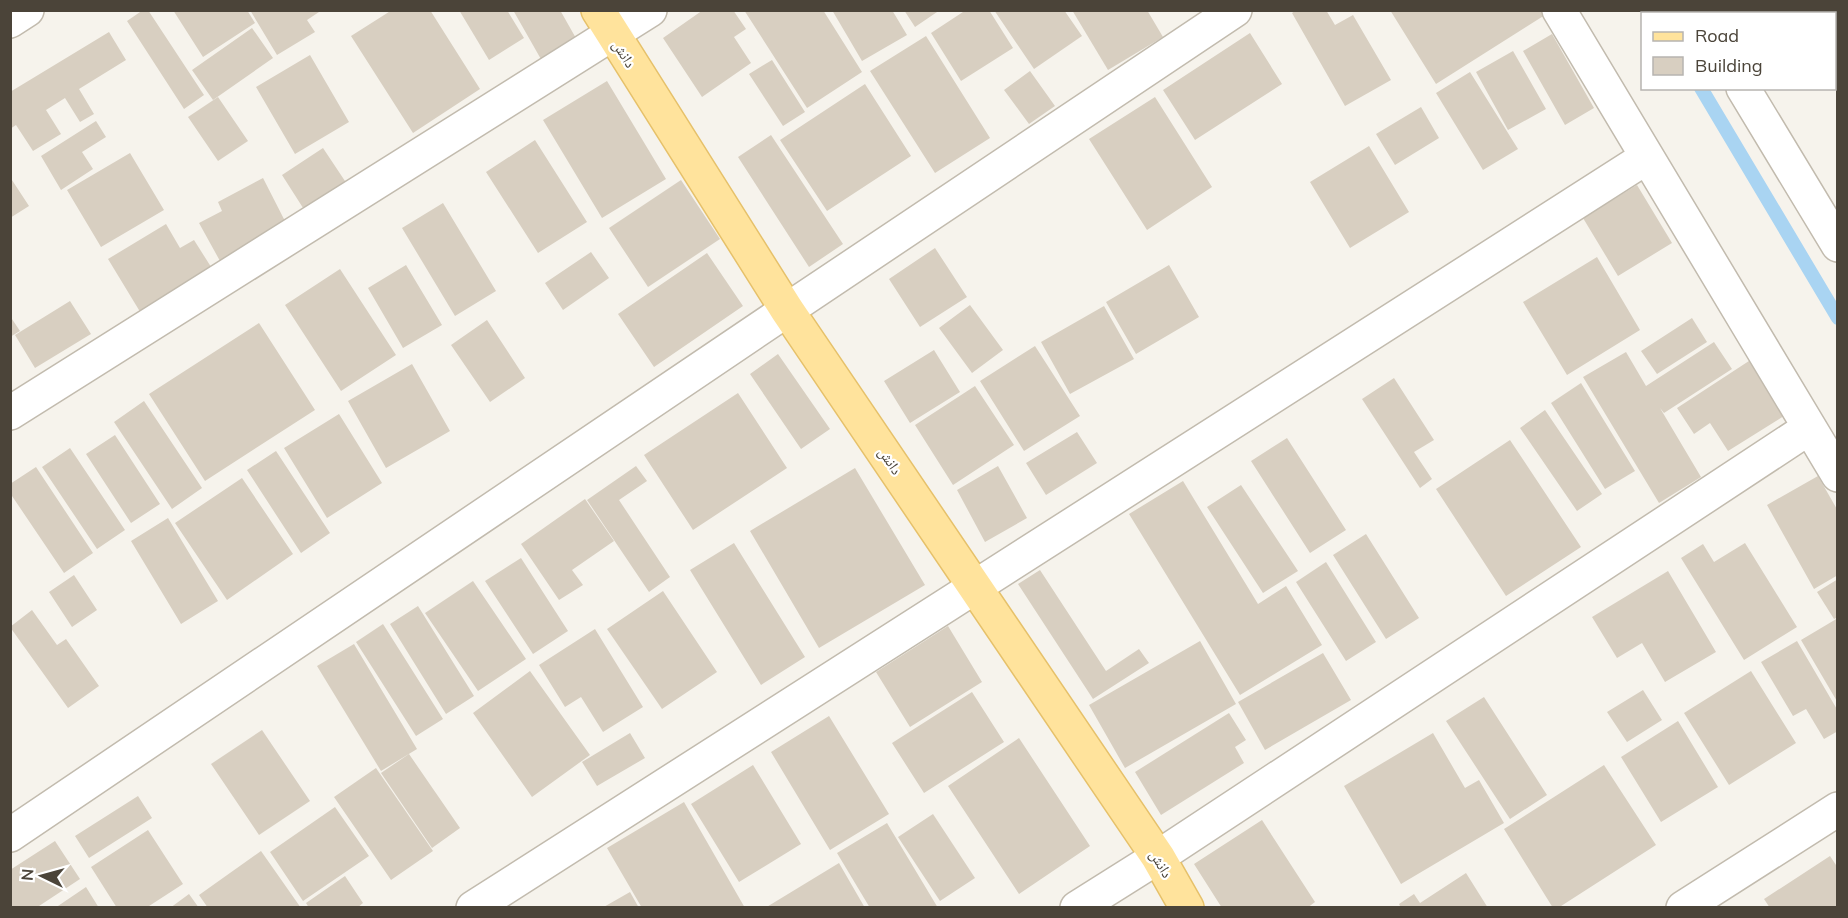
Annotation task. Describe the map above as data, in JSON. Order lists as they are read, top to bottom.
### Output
{
  "streets": {
    "main road": ["دانش"]
  },
  "legend": ["Road", "Building"],
  "north": "left"
}
